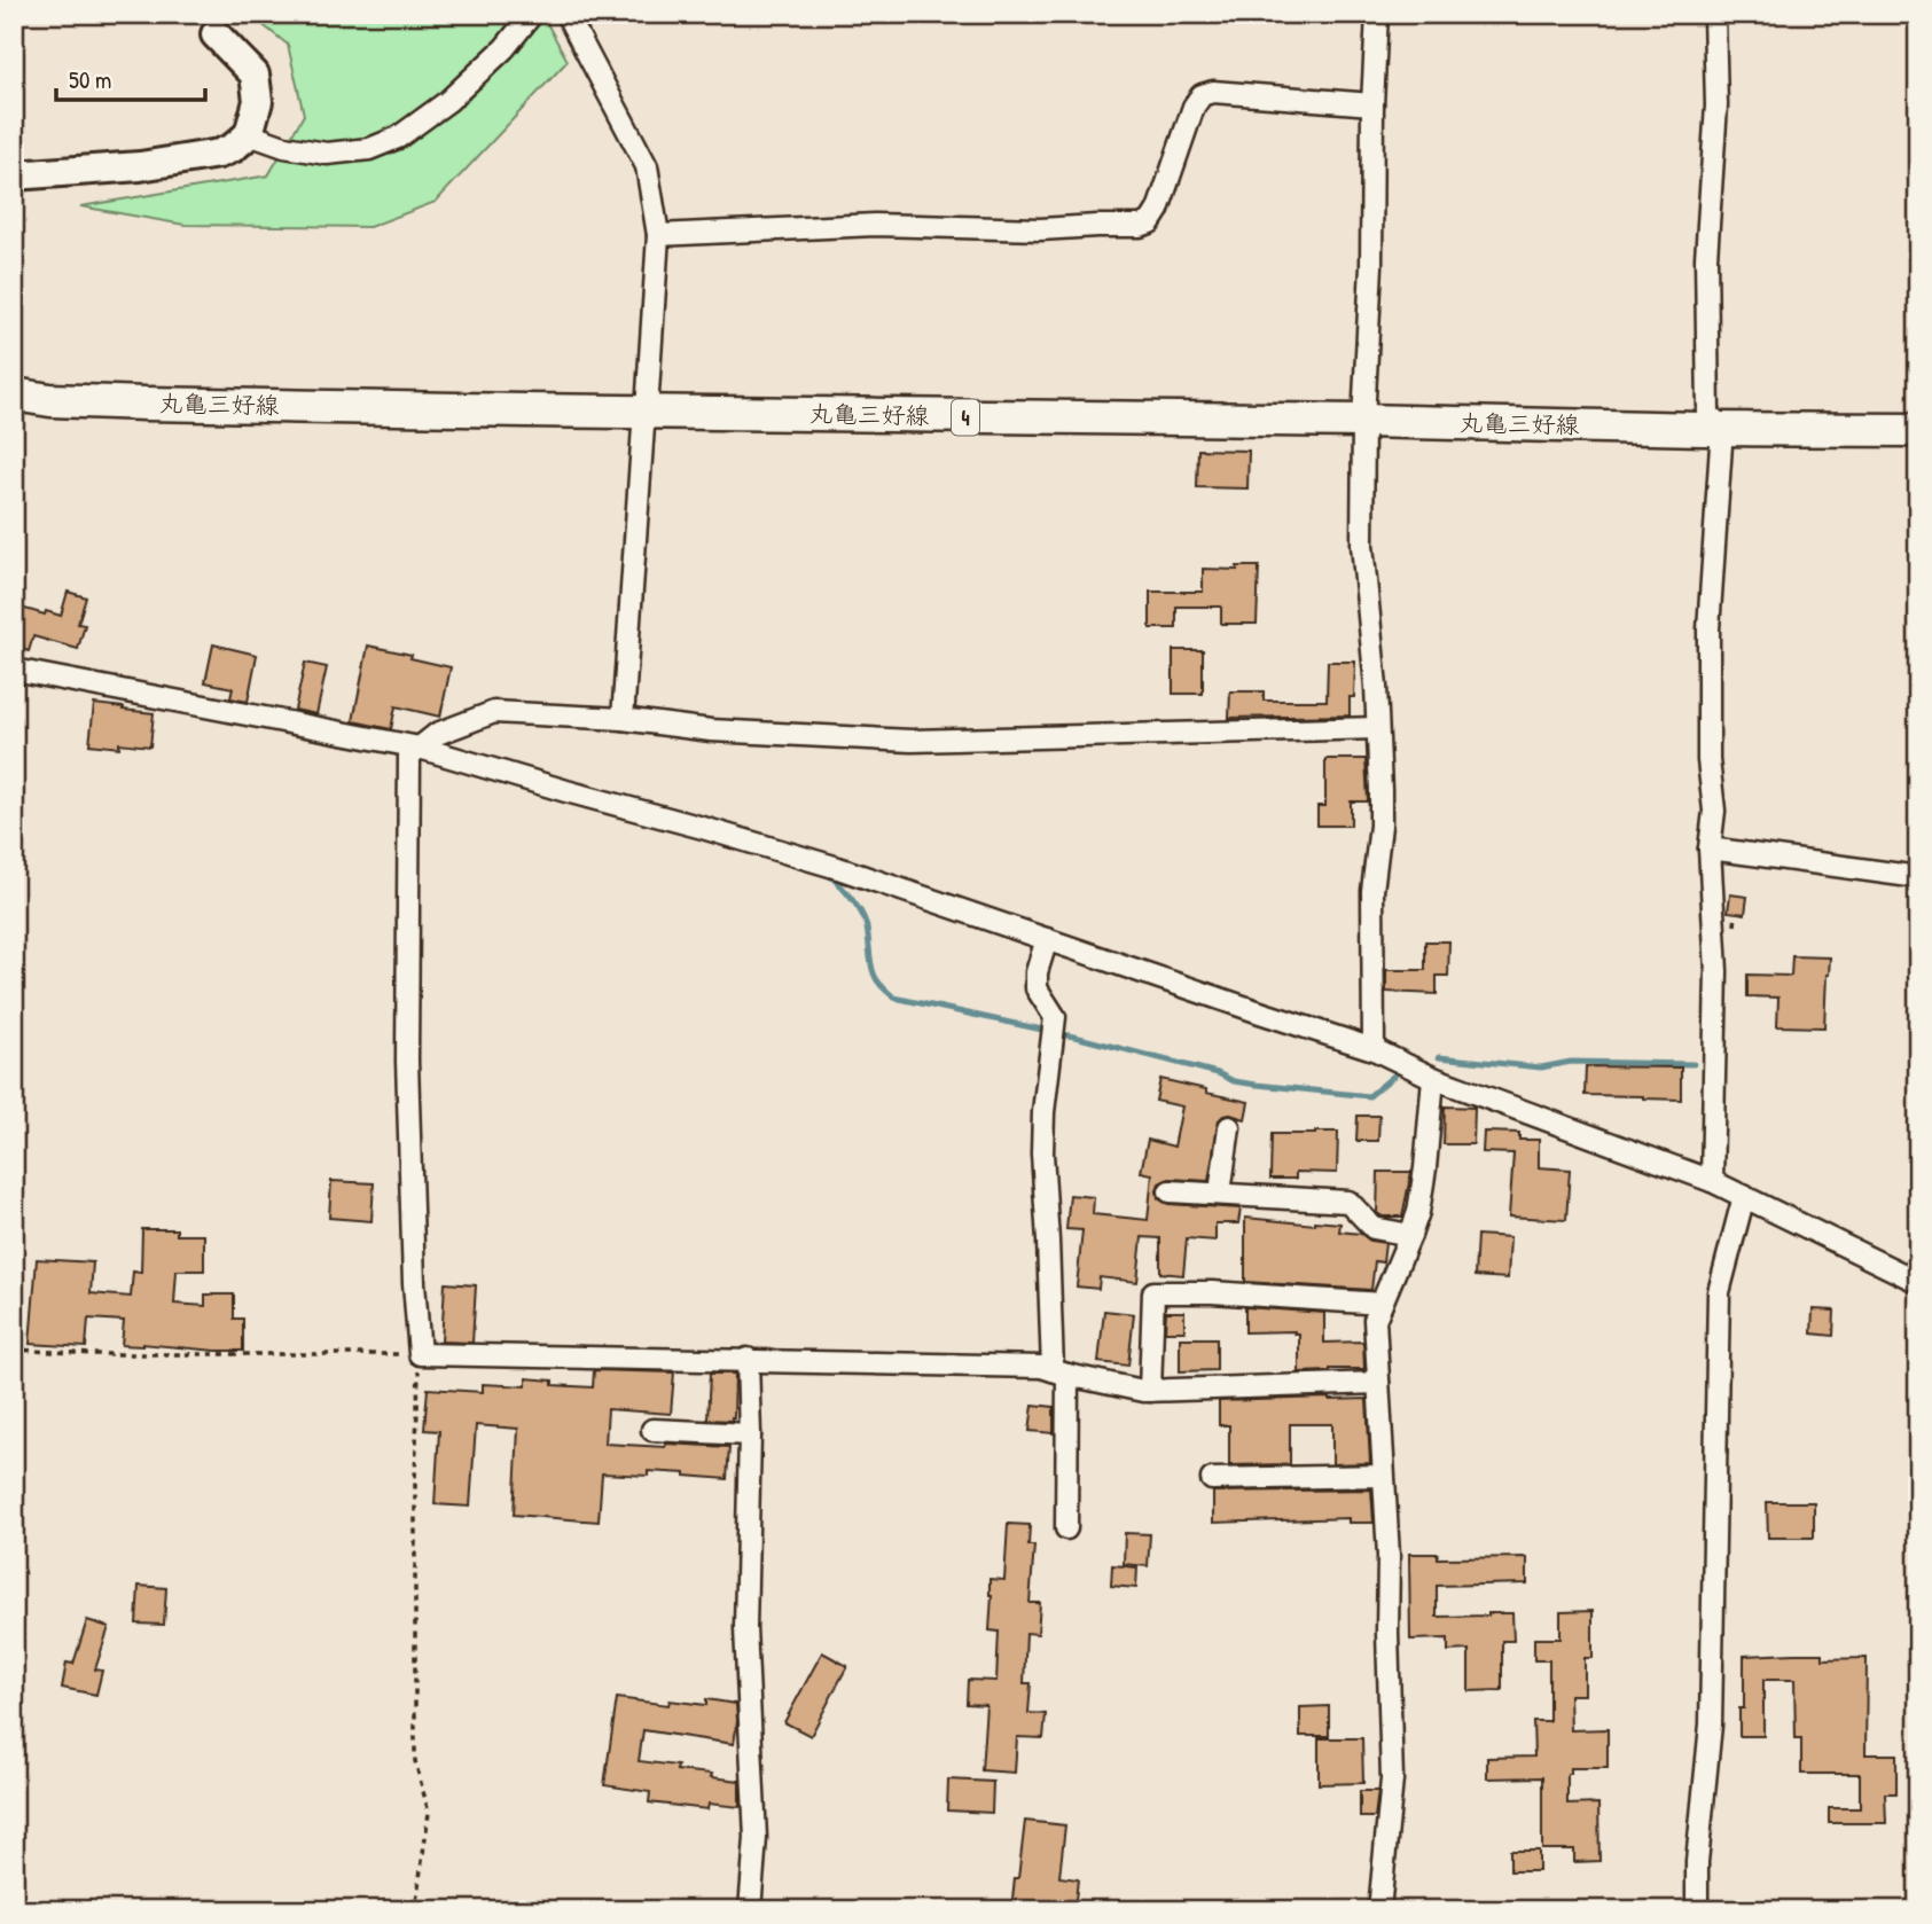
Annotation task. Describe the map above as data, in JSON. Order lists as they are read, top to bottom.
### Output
{
  "streets": {
    "main road": ["丸亀三好線", "4"]
  },
  "scale_bar": "50 m"
}
